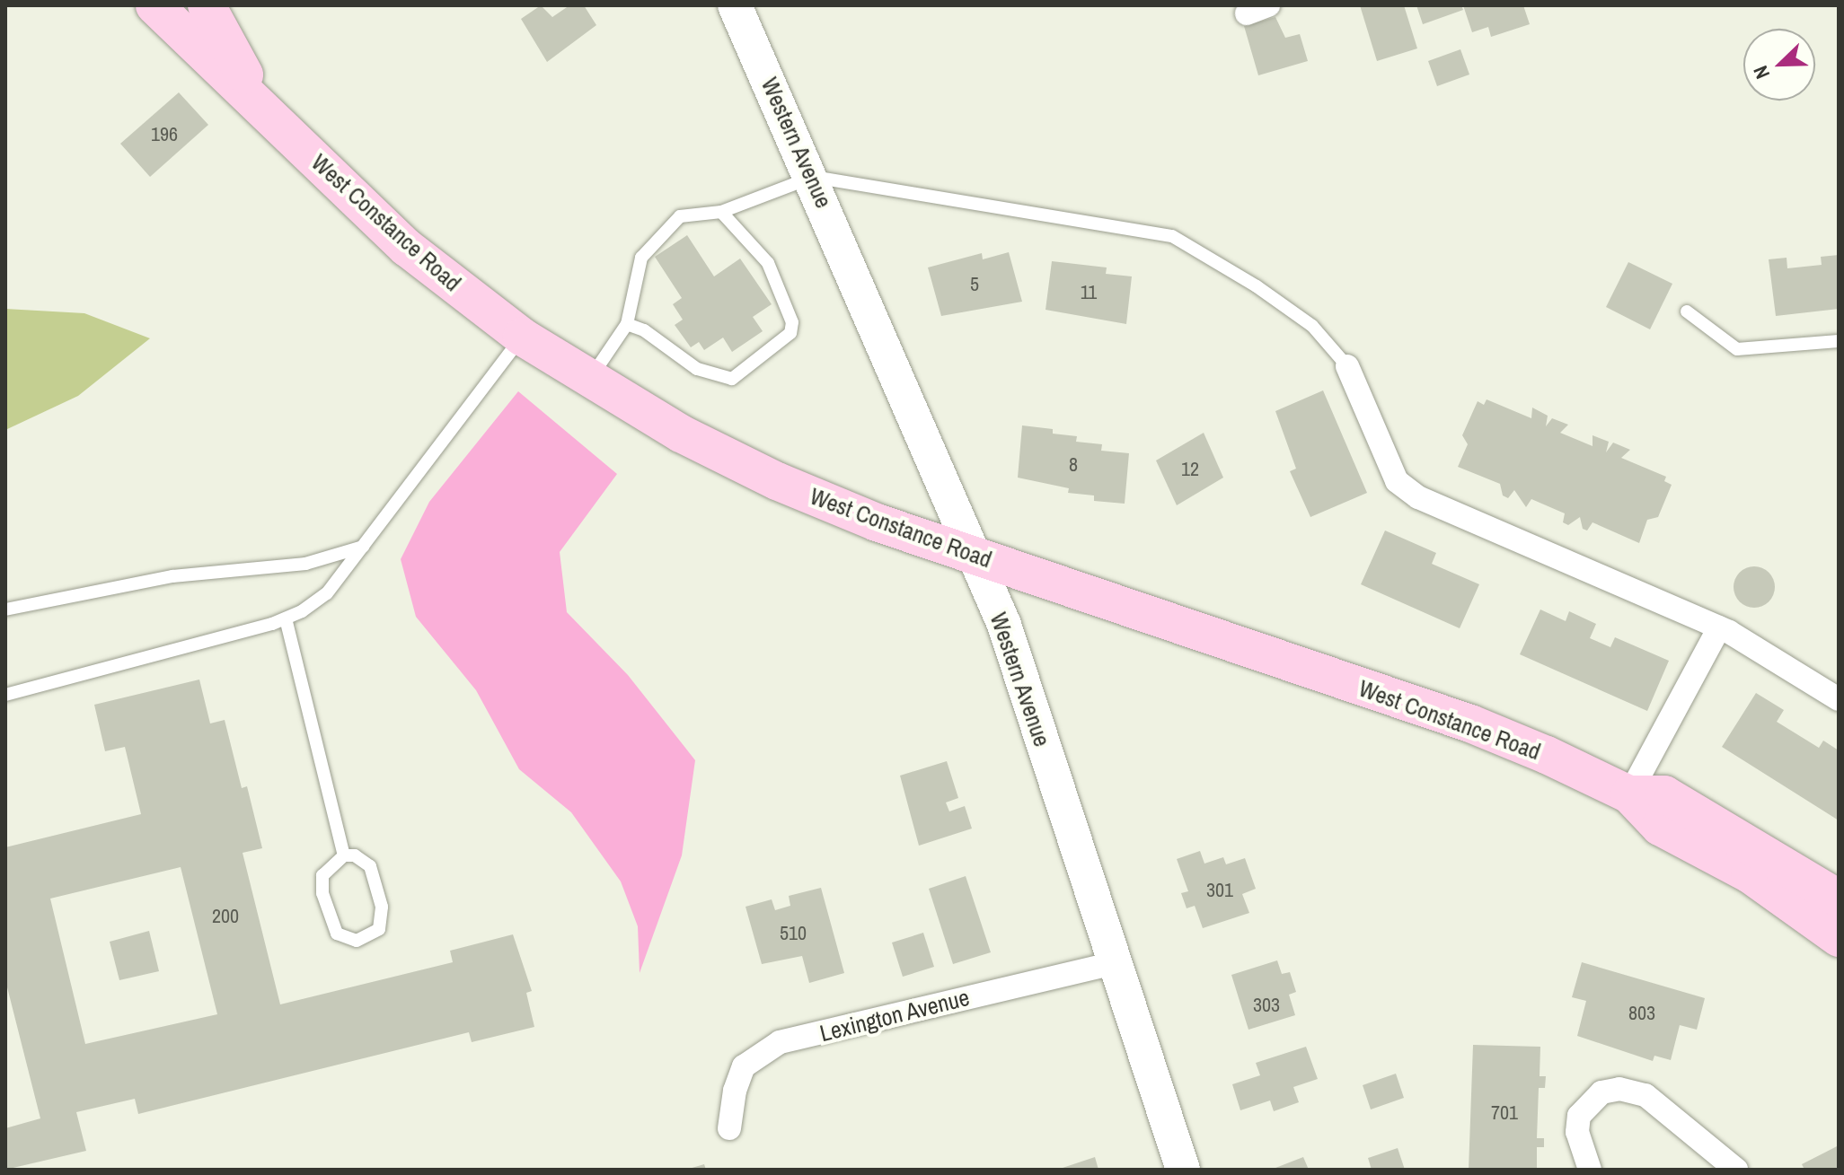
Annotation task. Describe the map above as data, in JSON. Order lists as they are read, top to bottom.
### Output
{
  "streets": {
    "main road": ["West Constance Road"],
    "street": ["Western Avenue", "Lexington Avenue"]
  },
  "crossings": [
    ["Western Avenue", "West Constance Road"],
    ["Western Avenue", "Lexington Avenue"]
  ],
  "house_numbers": [
    "196",
    "5",
    "11",
    "8",
    "12",
    "301",
    "200",
    "510",
    "303",
    "803",
    "701"
  ],
  "north": "bottom left"
}
